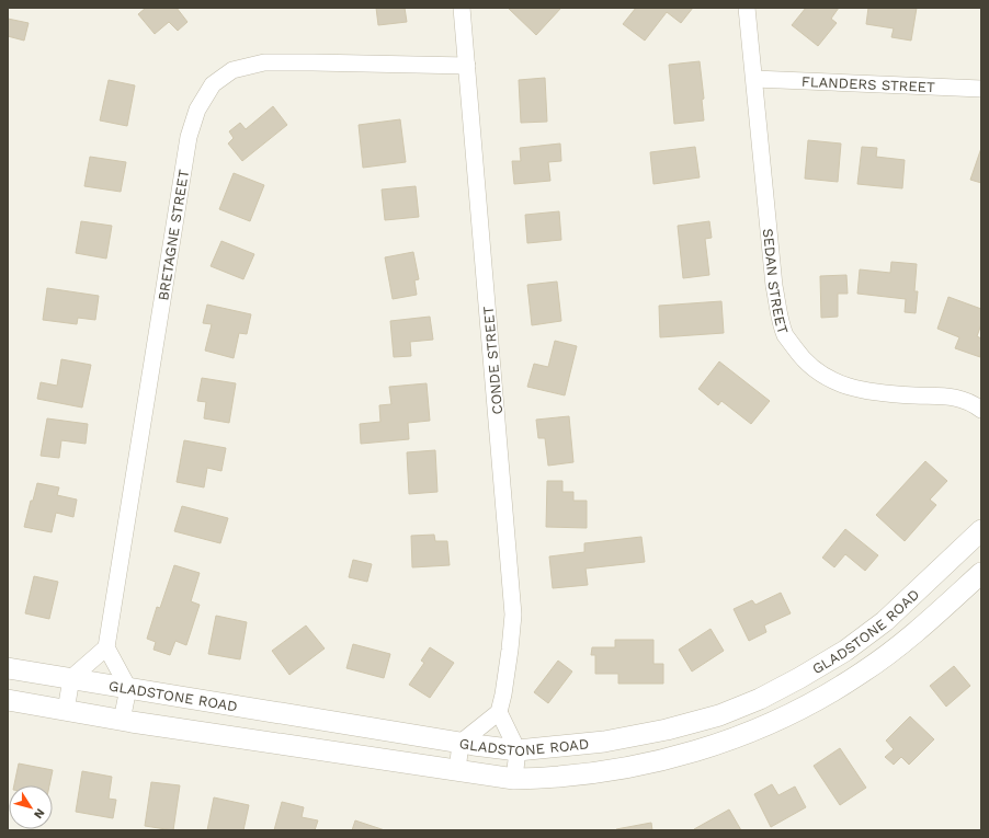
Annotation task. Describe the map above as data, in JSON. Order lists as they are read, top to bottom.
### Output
{
  "streets": {
    "street": [
      "FLANDERS STREET",
      "BRETAGNE STREET",
      "SEDAN STREET",
      "CONDE STREET",
      "GLADSTONE ROAD"
    ]
  },
  "crossings": [
    ["FLANDERS STREET", "SEDAN STREET"],
    ["BRETAGNE STREET", "CONDE STREET"]
  ],
  "north": "bottom right"
}
